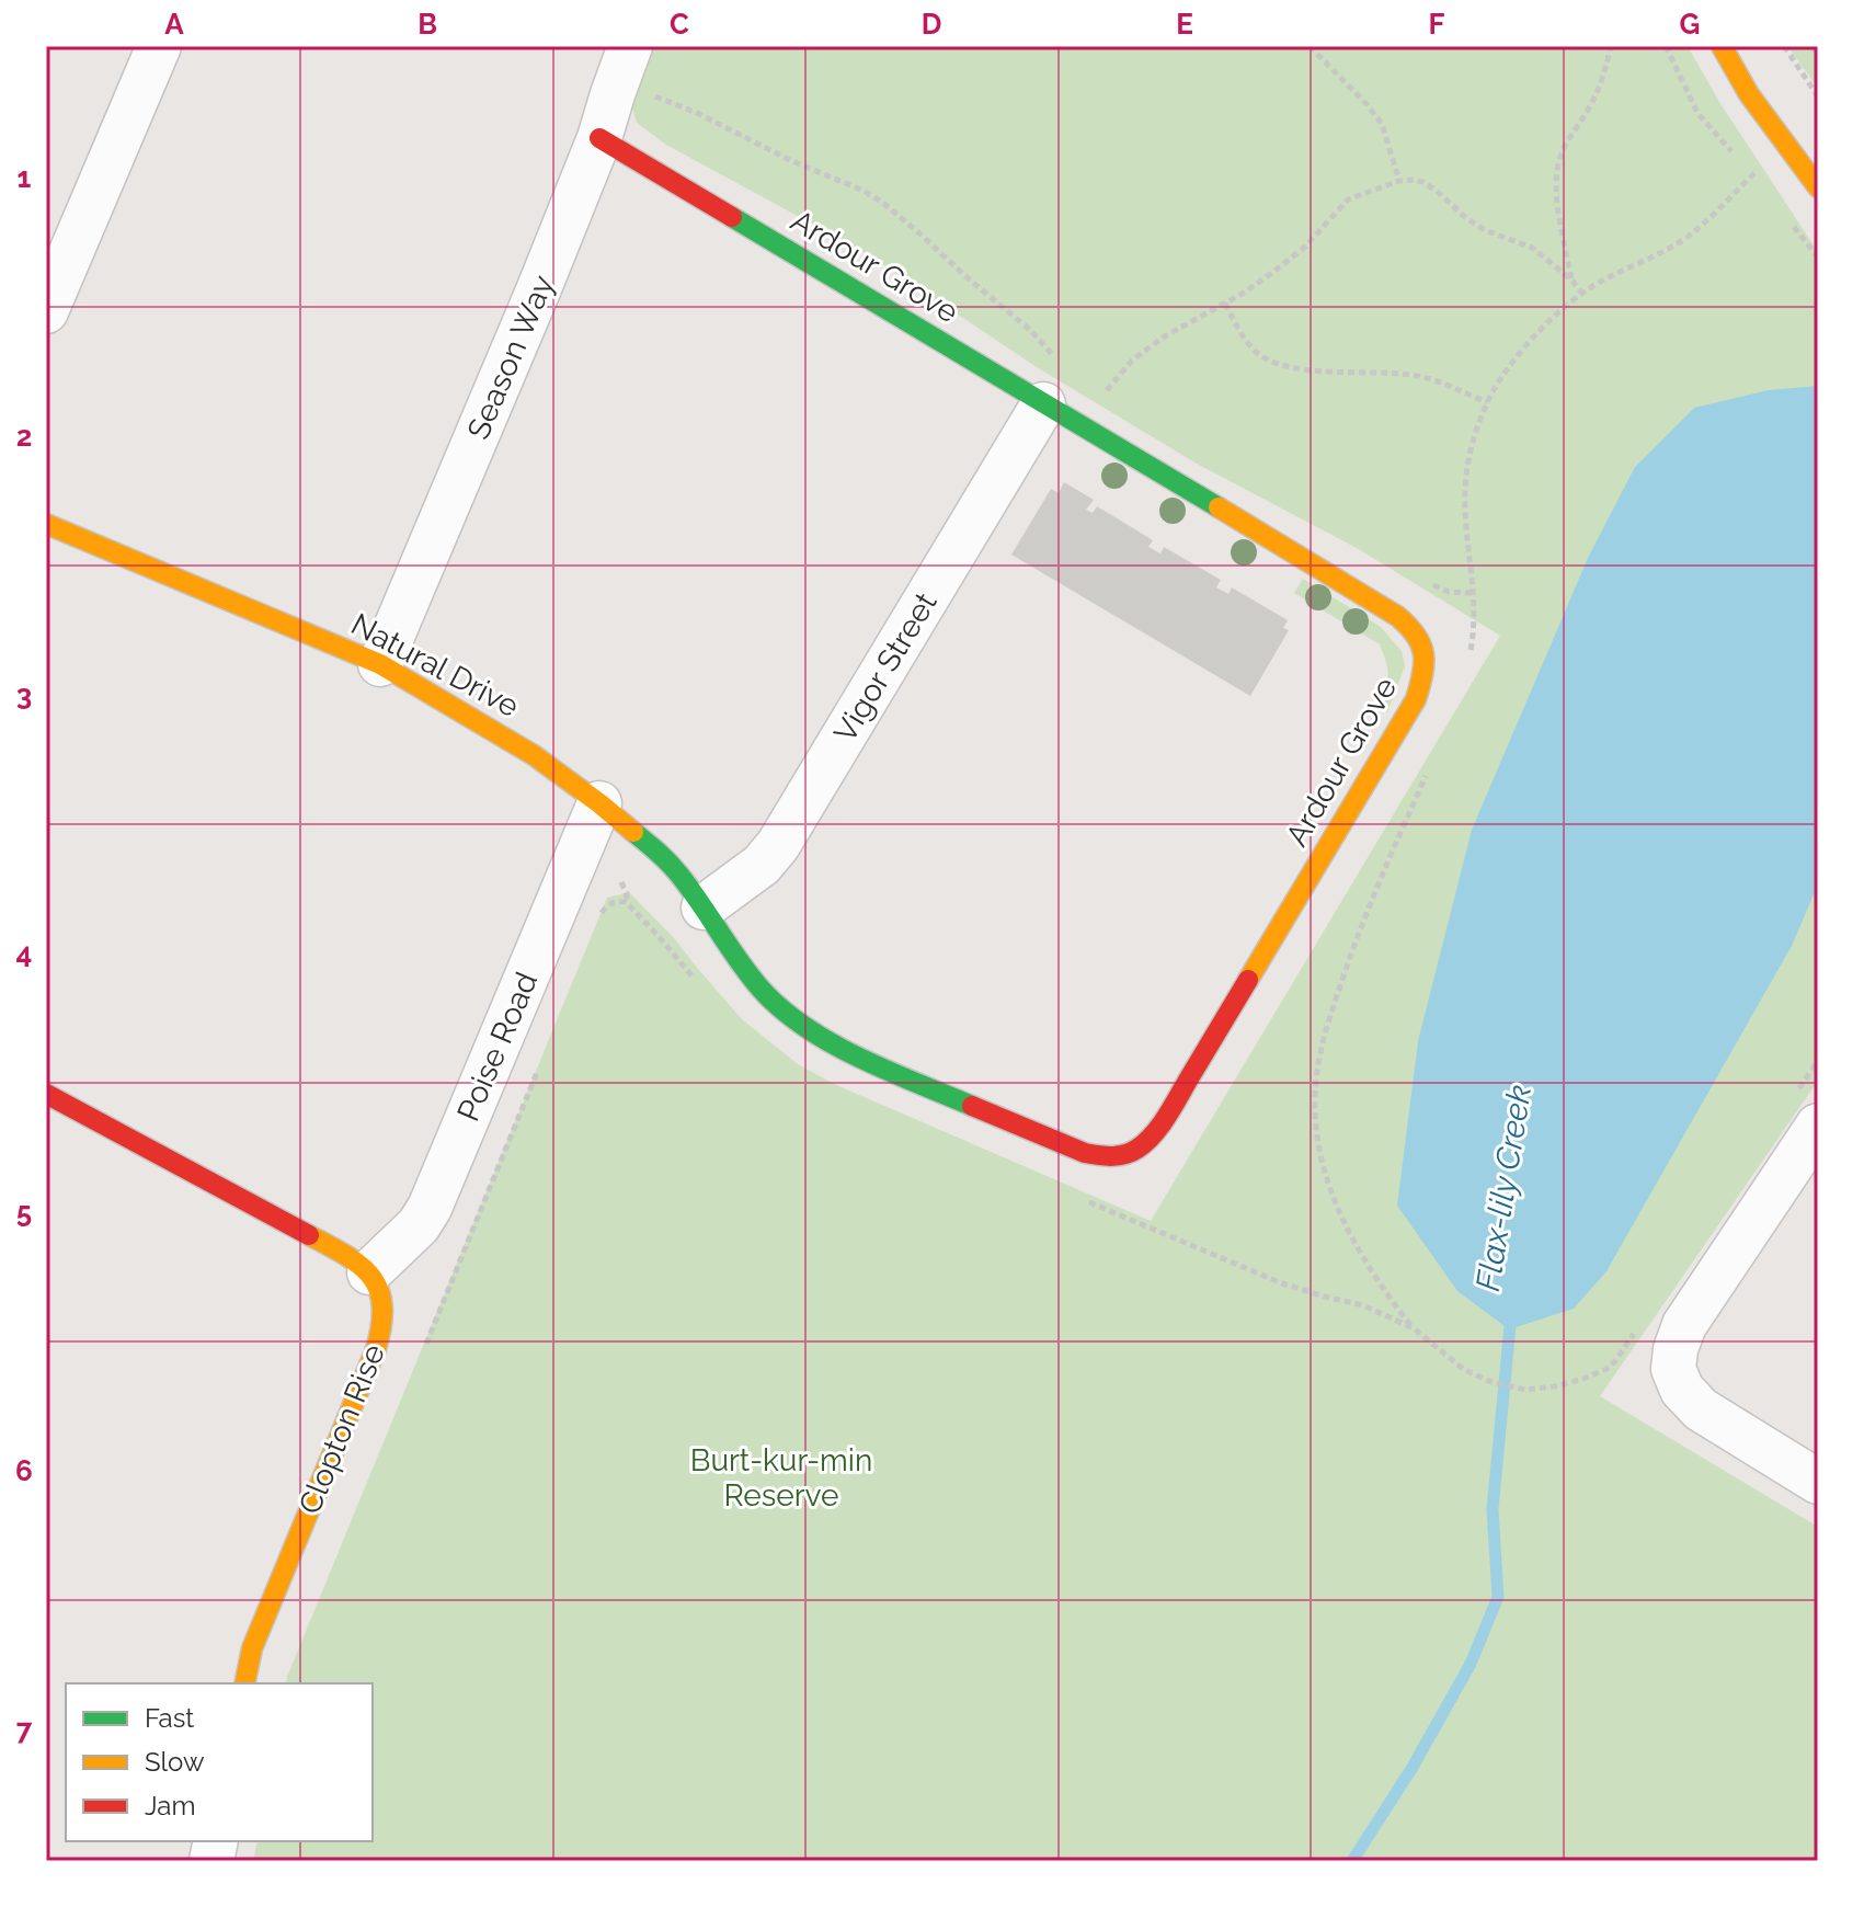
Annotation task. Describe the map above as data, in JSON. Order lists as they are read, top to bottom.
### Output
{
  "streets": {
    "street": [
      "Ardour Grove",
      "Season Way",
      "Natural Drive",
      "Vigor Street",
      "Poise Road",
      "Clopton Rise"
    ]
  },
  "crossings": [
    ["Ardour Grove", "Season Way"],
    ["Ardour Grove", "Natural Drive"],
    ["Ardour Grove", "Vigor Street"],
    ["Season Way", "Natural Drive"],
    ["Natural Drive", "Vigor Street"],
    ["Natural Drive", "Poise Road"],
    ["Poise Road", "Clopton Rise"]
  ],
  "water": ["Flax-lily Creek"],
  "parks": ["Burt-kur-min Reserve"],
  "legend": ["Fast", "Slow", "Jam"],
  "grid": {
    "columns": [
      "A",
      "B",
      "C",
      "D",
      "E",
      "F",
      "G"
    ],
    "rows": [
      "1",
      "2",
      "3",
      "4",
      "5",
      "6",
      "7"
    ]
  }
}
